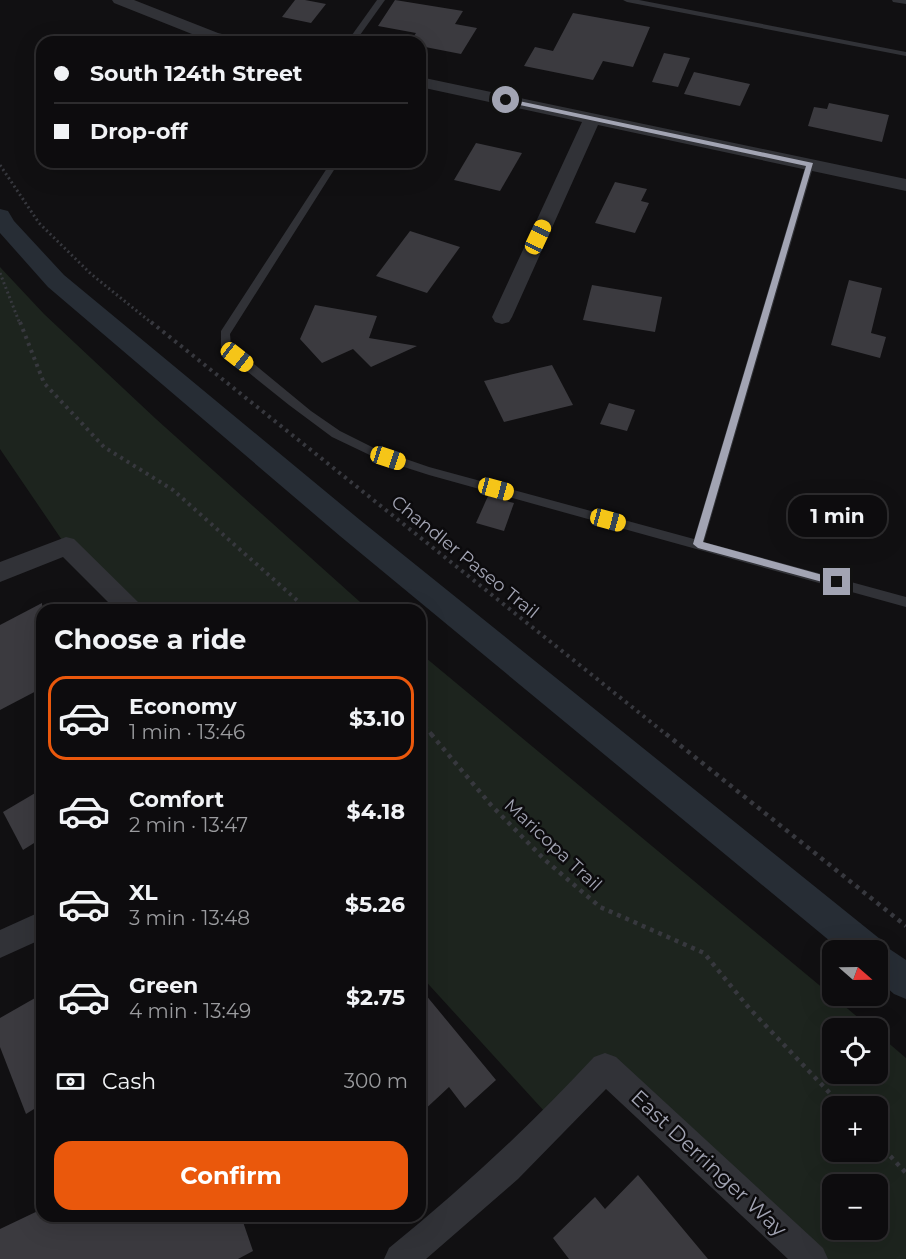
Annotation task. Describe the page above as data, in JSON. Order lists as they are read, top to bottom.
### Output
{
  "streets": {
    "street": ["East Derringer Way"],
    "path": ["Chandler Paseo Trail", "Maricopa Trail"]
  },
  "north": "right",
  "page": {
    "banner": ["South 124th Street", "Drop-off"],
    "bubble": "1 min",
    "heading": "Choose a ride",
    "list": [
      {
        "name": "Economy",
        "note": "1 min · 13:46",
        "value": "$3.10"
      },
      {
        "name": "Comfort",
        "note": "2 min · 13:47",
        "value": "$4.18"
      },
      {
        "name": "XL",
        "note": "3 min · 13:48",
        "value": "$5.26"
      },
      {
        "name": "Green",
        "note": "4 min · 13:49",
        "value": "$2.75"
      }
    ],
    "map_buttons": ["+", "−"],
    "pay": ["Cash", "300 m"],
    "buttons": "Confirm"
  }
}
